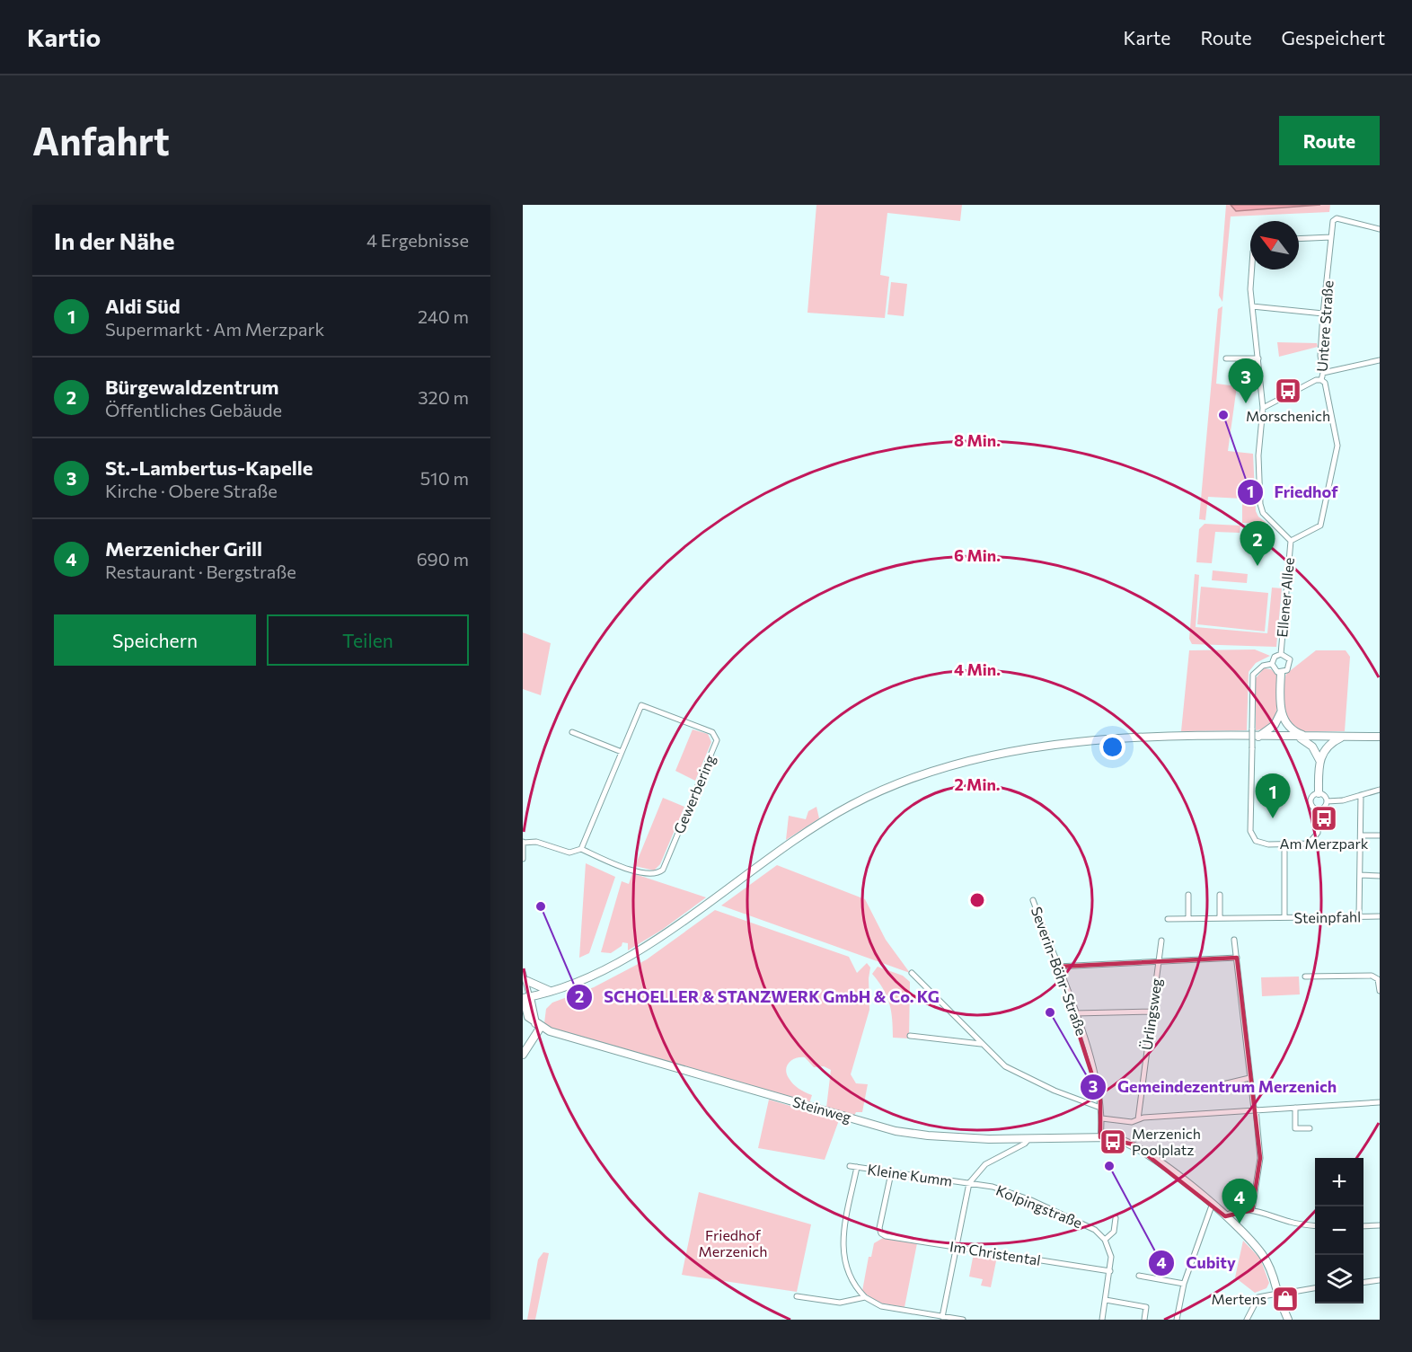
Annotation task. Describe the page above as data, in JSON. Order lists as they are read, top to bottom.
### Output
{
  "streets": {
    "main road": ["Steinweg"],
    "street": [
      "Untere Straße",
      "Ellener Allee",
      "Gewerbering",
      "Steinpfahl",
      "Severin-Böhr-Straße",
      "Ürlingsweg",
      "Kleine Kumm",
      "Kolpingstraße",
      "Im Christental"
    ]
  },
  "crossings": [
    ["Untere Straße", "Ellener Allee"],
    ["Severin-Böhr-Straße", "Steinweg"],
    ["Kleine Kumm", "Kolpingstraße"],
    ["Kleine Kumm", "Im Christental"]
  ],
  "parks": ["Friedhof Merzenich"],
  "places": {
    "bus stop": ["Morschenich", "Am Merzpark", "Merzenich Poolplatz"],
    "other": [
      "Friedhof",
      "SCHOELLER & STANZWERK GmbH & Co. KG",
      "Gemeindezentrum Merzenich",
      "Cubity"
    ],
    "shop": ["Mertens"]
  },
  "north": "top left",
  "page": {
    "header": "Kartio",
    "nav": ["Karte", "Route", "Gespeichert"],
    "buttons": [
      "Route",
      ["Speichern", "Teilen"]
    ],
    "title": "Anfahrt",
    "heading": ["In der Nähe", "4 Ergebnisse"],
    "list": [
      {
        "mark": "1",
        "name": "Aldi Süd",
        "note": "Supermarkt · Am Merzpark",
        "value": "240 m"
      },
      {
        "mark": "2",
        "name": "Bürgewaldzentrum",
        "note": "Öffentliches Gebäude",
        "value": "320 m"
      },
      {
        "mark": "3",
        "name": "St.-Lambertus-Kapelle",
        "note": "Kirche · Obere Straße",
        "value": "510 m"
      },
      {
        "mark": "4",
        "name": "Merzenicher Grill",
        "note": "Restaurant · Bergstraße",
        "value": "690 m"
      }
    ],
    "pins": [
      "3",
      "2",
      "1",
      "4"
    ],
    "map_buttons": ["+", "−"]
  },
  "rings": [
    "8 Min.",
    "6 Min.",
    "4 Min.",
    "2 Min."
  ]
}
